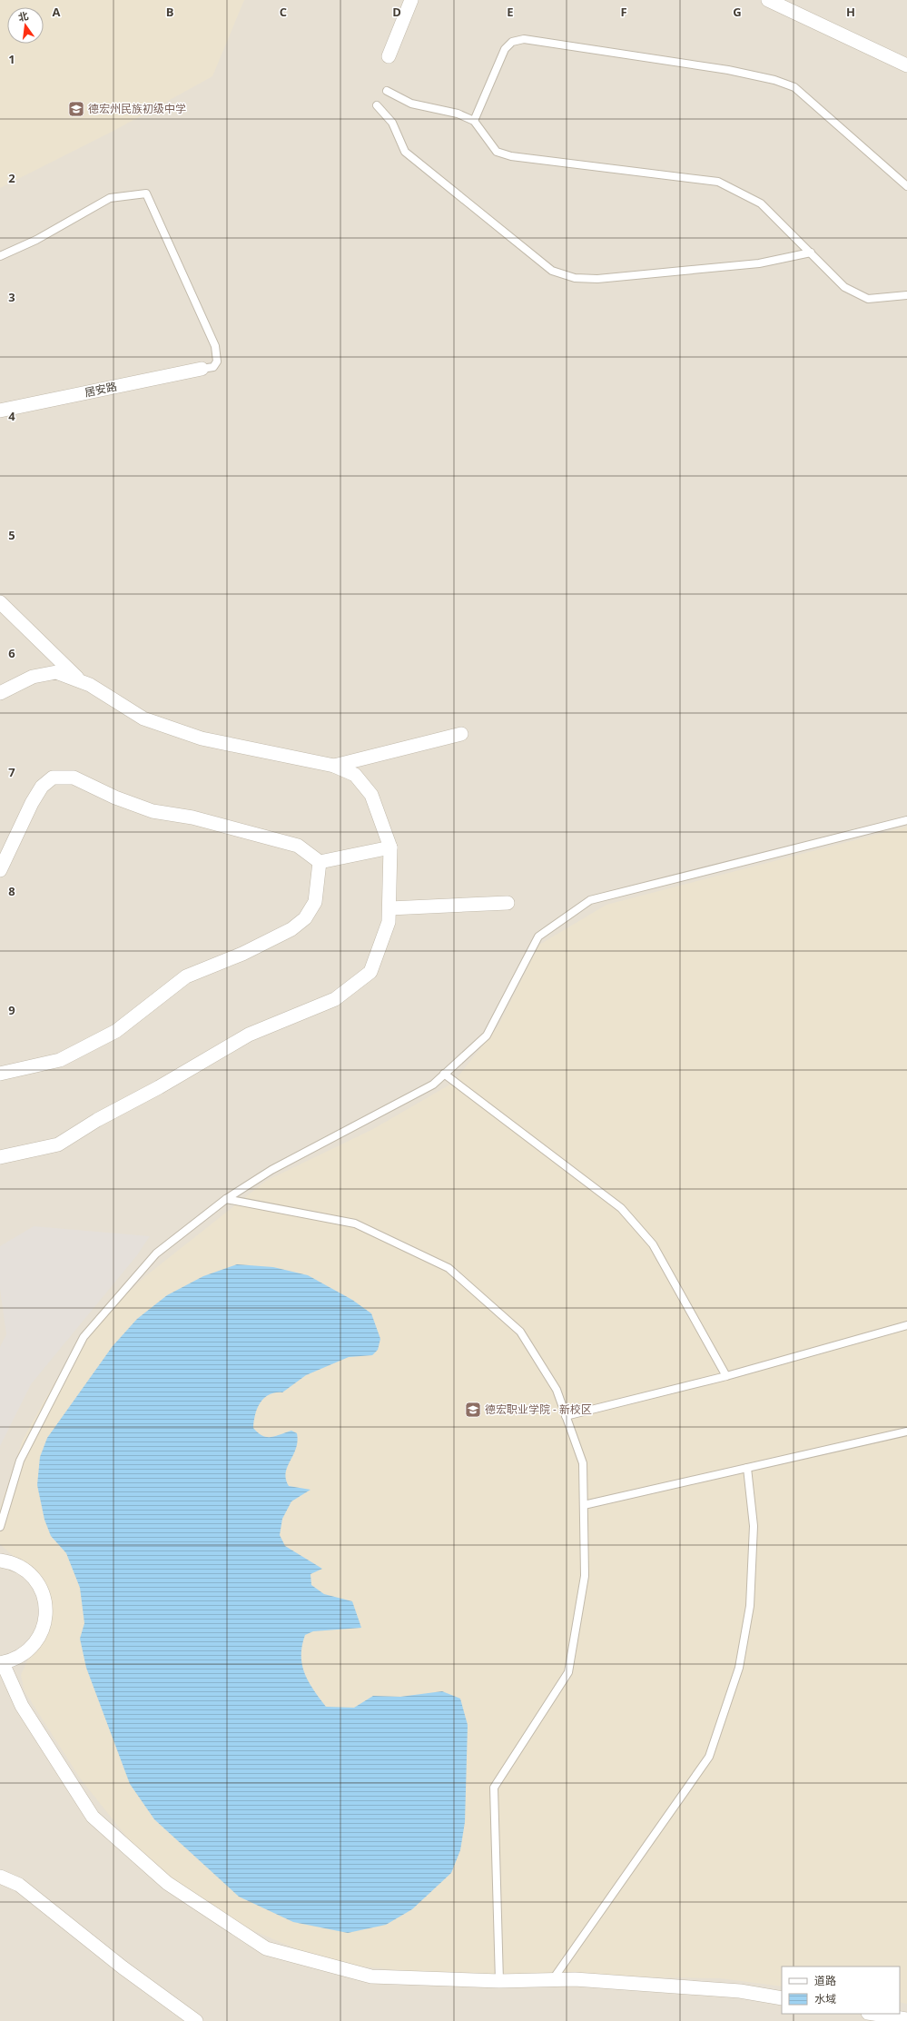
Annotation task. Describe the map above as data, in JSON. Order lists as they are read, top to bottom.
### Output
{
  "streets": {
    "street": ["居安路"]
  },
  "places": {
    "school or university": ["德宏州民族初级中学", "德宏职业学院 - 新校区"]
  },
  "legend": ["道路", "水域"],
  "north": "top",
  "grid": {
    "columns": [
      "A",
      "B",
      "C",
      "D",
      "E",
      "F",
      "G",
      "H"
    ],
    "rows": [
      "1",
      "2",
      "3",
      "4",
      "5",
      "6",
      "7",
      "8",
      "9"
    ]
  }
}
